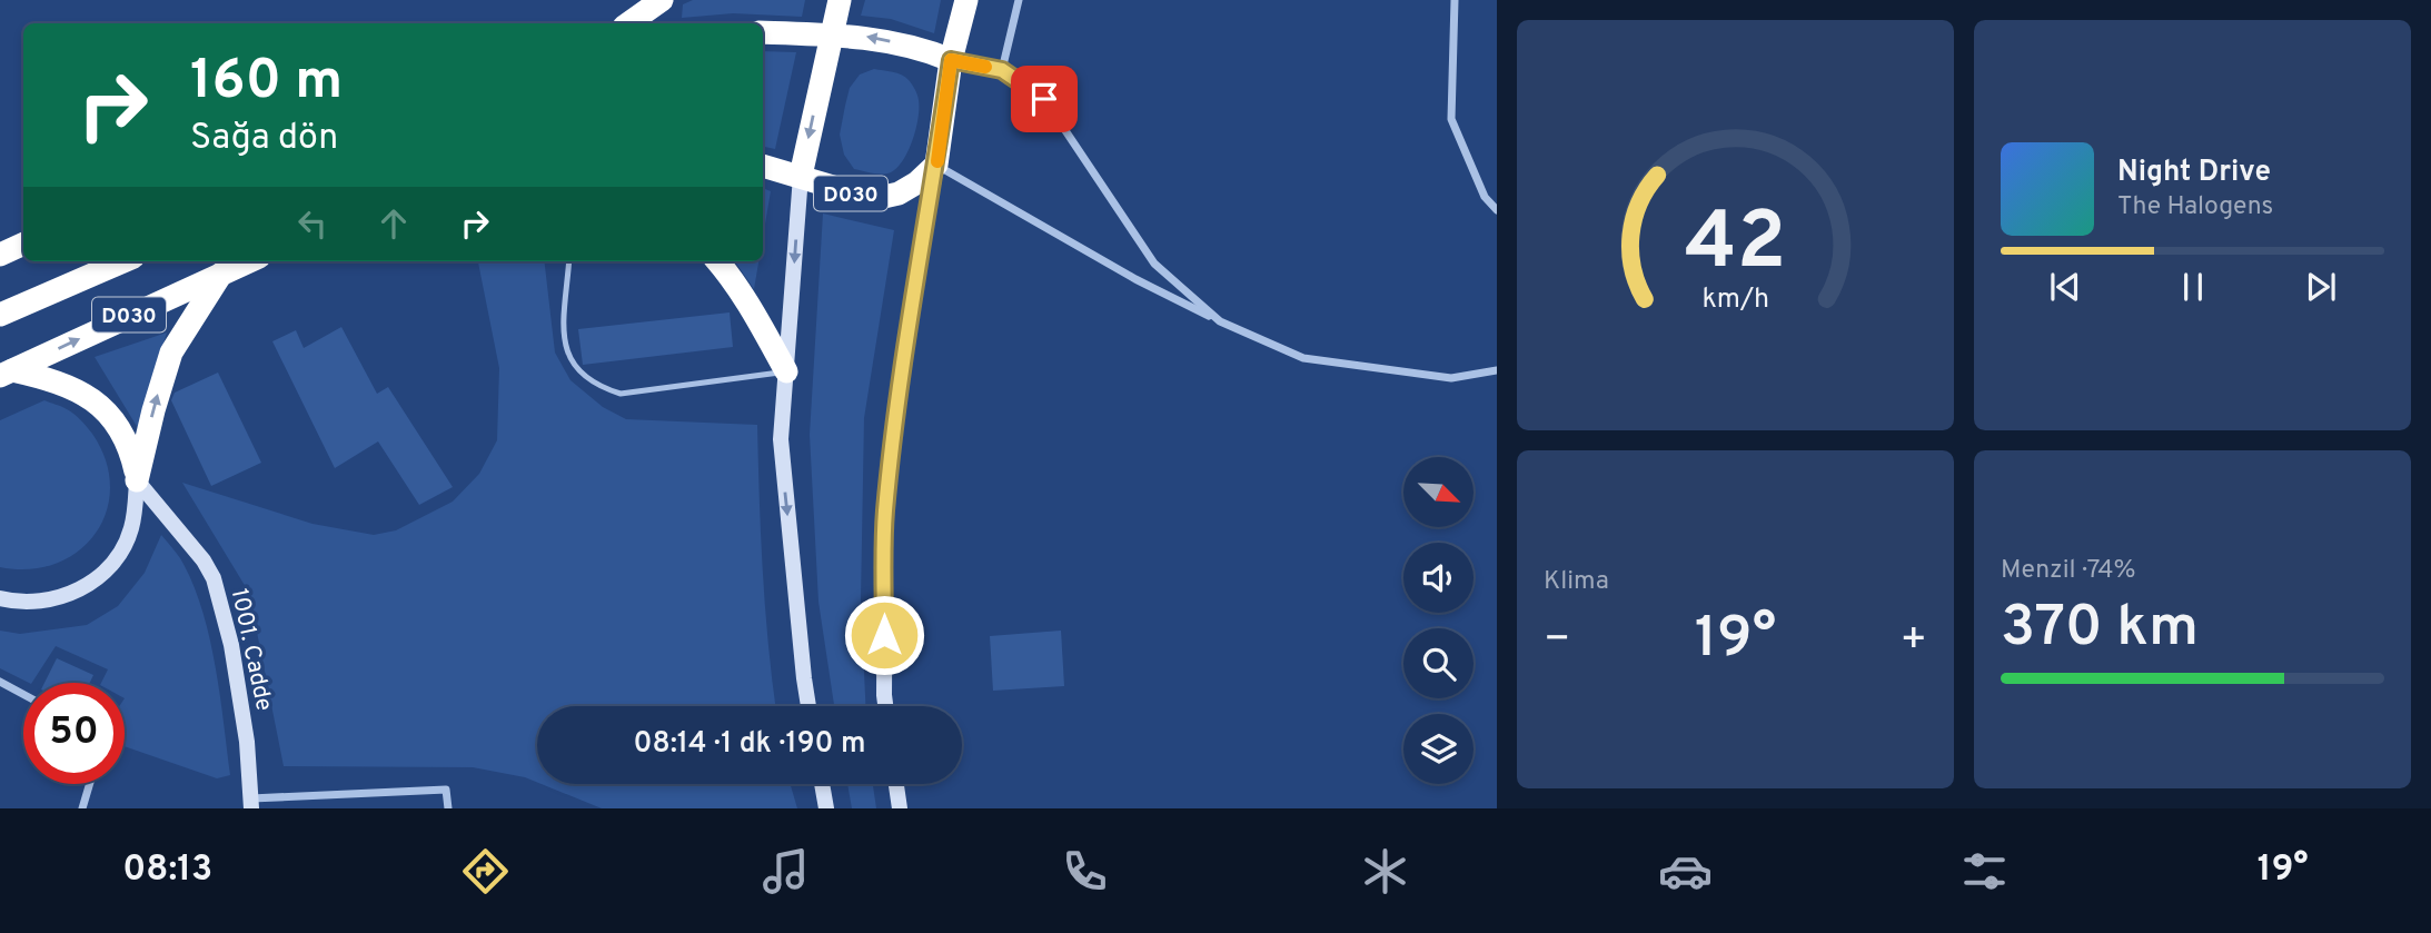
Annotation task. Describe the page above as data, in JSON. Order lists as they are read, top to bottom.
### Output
{
  "streets": {
    "highway": ["D030"],
    "main road": ["1001. Cadde"]
  },
  "north": "bottom right",
  "page": {
    "turn": ["160 m", "Sağa dön"],
    "song": ["Night Drive", "The Halogens"],
    "tile": [
      "Klima",
      ["Menzil · 74%", "370 km"]
    ],
    "heat": ["−", "19°", "+"],
    "limit": "50",
    "trip": "08:14 · 1 dk · 190 m",
    "tabs": ["08:13", "19°"],
    "gauge": ["42", "km/h"]
  }
}
